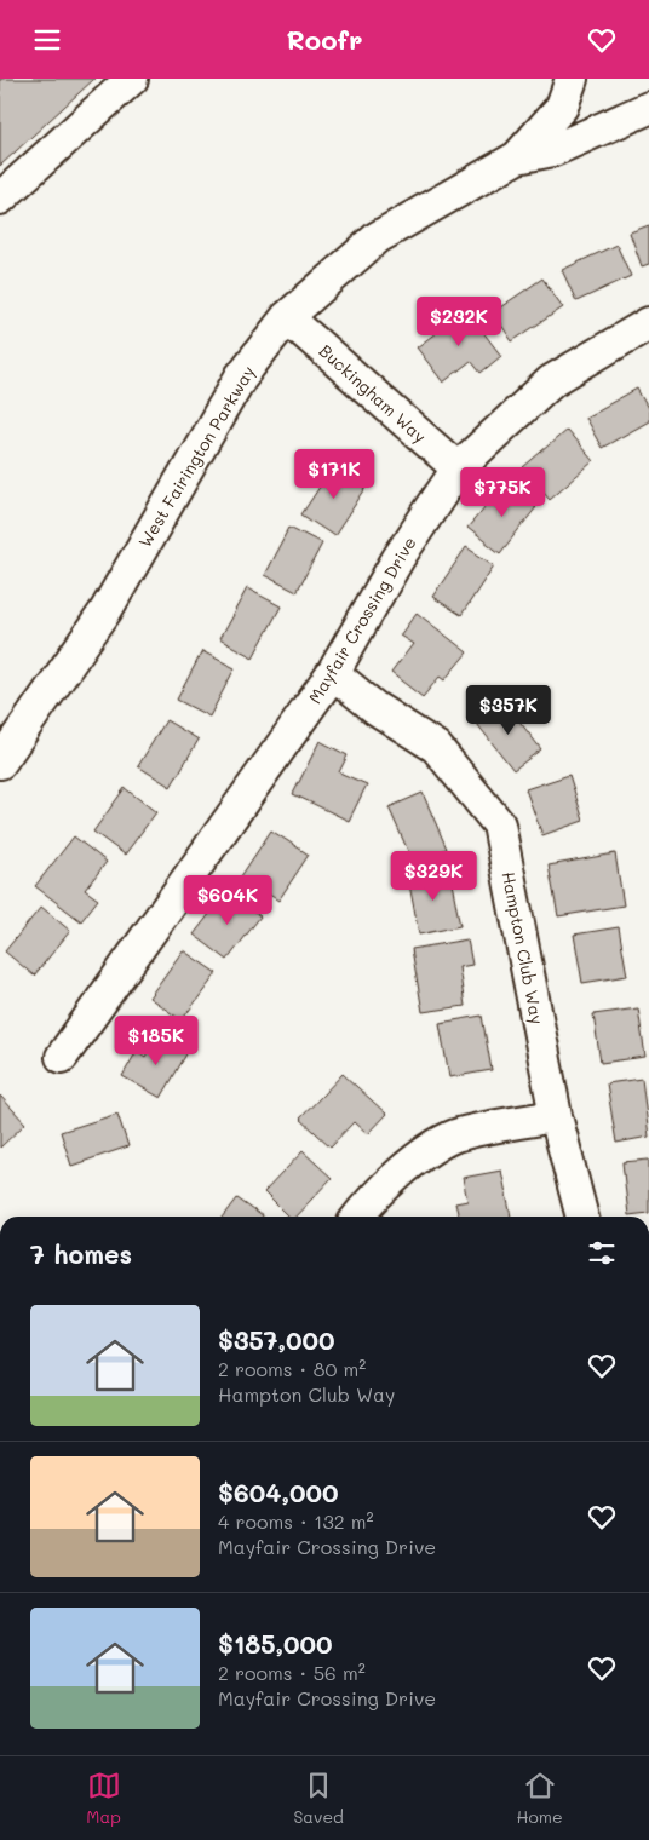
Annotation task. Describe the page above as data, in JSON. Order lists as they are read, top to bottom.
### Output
{
  "streets": {
    "street": [
      "Buckingham Way",
      "West Fairington Parkway",
      "Mayfair Crossing Drive",
      "Hampton Club Way"
    ]
  },
  "crossings": [
    ["Buckingham Way", "West Fairington Parkway"],
    ["Buckingham Way", "Mayfair Crossing Drive"],
    ["Mayfair Crossing Drive", "Hampton Club Way"]
  ],
  "page": {
    "header": "Roofr",
    "price": [
      "$232K",
      "$171K",
      "$775K",
      "$357K",
      "$329K",
      "$604K",
      "$185K"
    ],
    "heading": "7 homes",
    "list": [
      {
        "name": "$357,000",
        "note": "2 rooms · 80 m² · Hampton Club Way"
      },
      {
        "name": "$604,000",
        "note": "4 rooms · 132 m² · Mayfair Crossing Drive"
      },
      {
        "name": "$185,000",
        "note": "2 rooms · 56 m² · Mayfair Crossing Drive"
      }
    ],
    "tabs": ["Map", "Saved", "Home"]
  }
}
